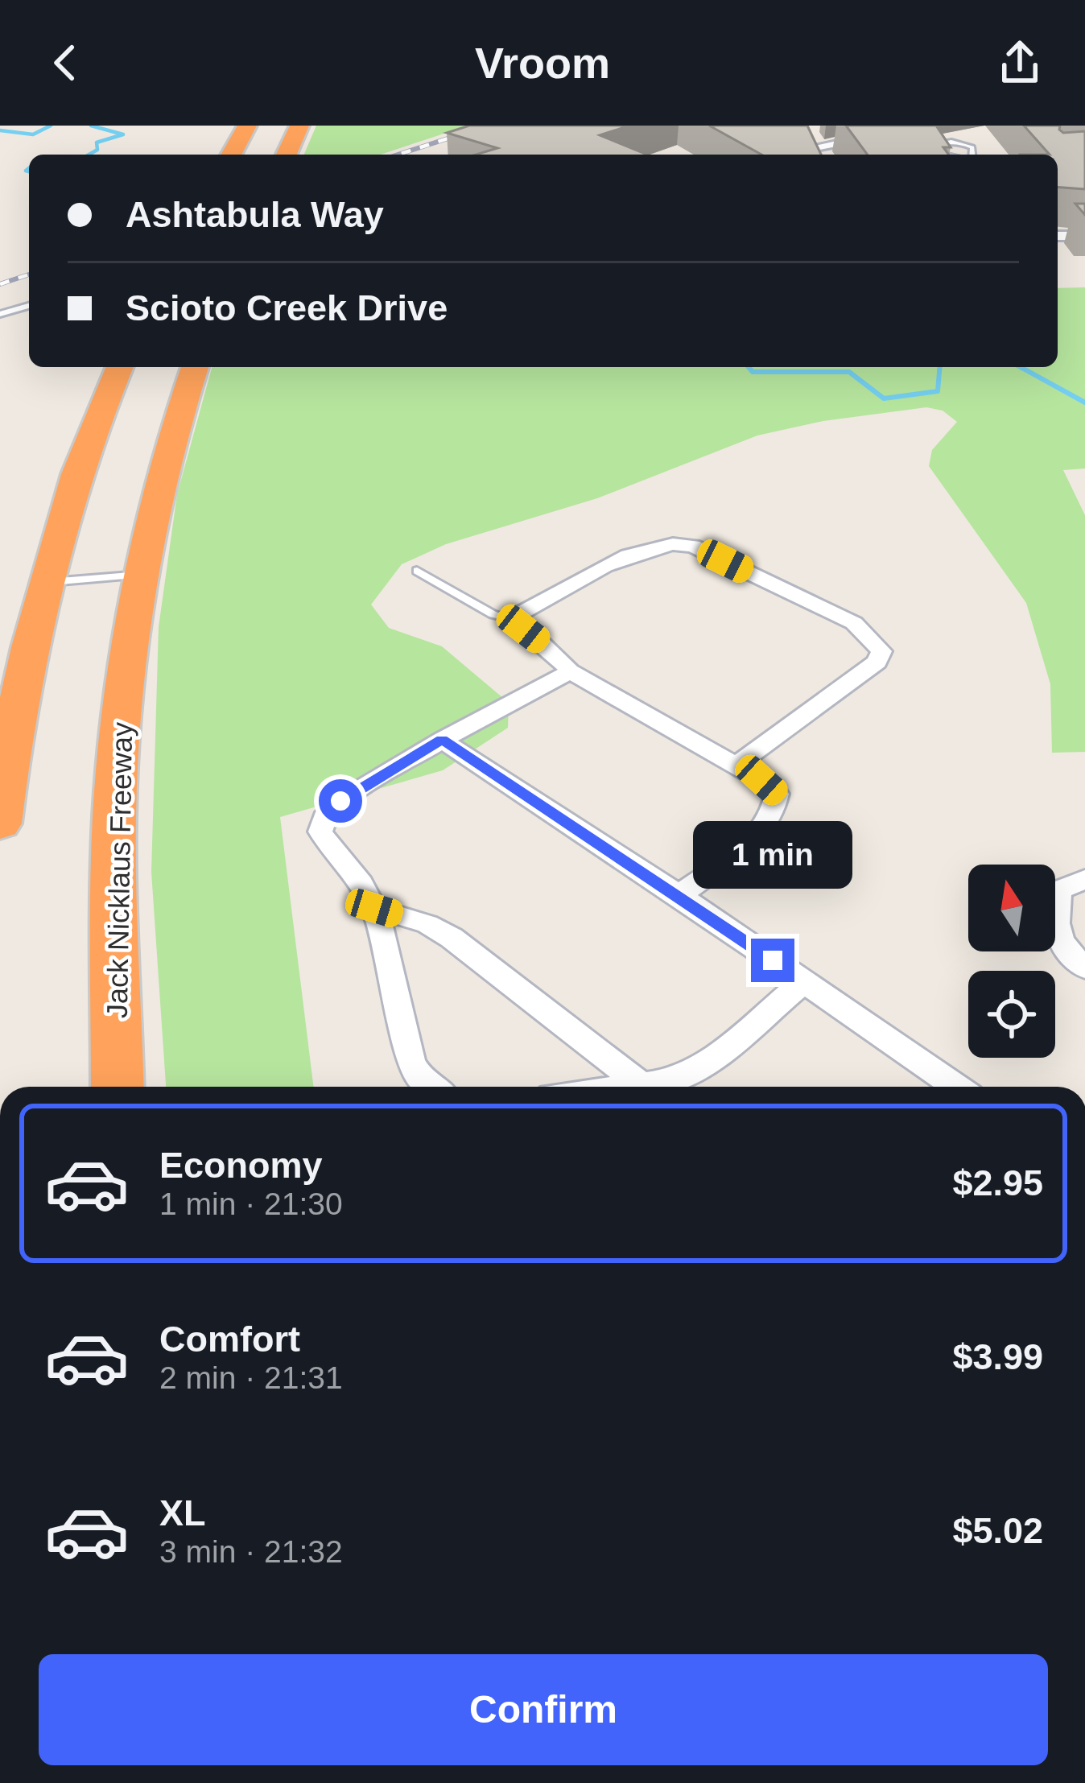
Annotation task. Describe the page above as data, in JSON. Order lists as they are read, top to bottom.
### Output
{
  "streets": {
    "highway": ["Jack Nicklaus Freeway"]
  },
  "north": "top",
  "page": {
    "header": "Vroom",
    "banner": ["Ashtabula Way", "Scioto Creek Drive"],
    "bubble": "1 min",
    "list": [
      {
        "name": "Economy",
        "note": "1 min · 21:30",
        "value": "$2.95"
      },
      {
        "name": "Comfort",
        "note": "2 min · 21:31",
        "value": "$3.99"
      },
      {
        "name": "XL",
        "note": "3 min · 21:32",
        "value": "$5.02"
      }
    ],
    "buttons": "Confirm"
  }
}
